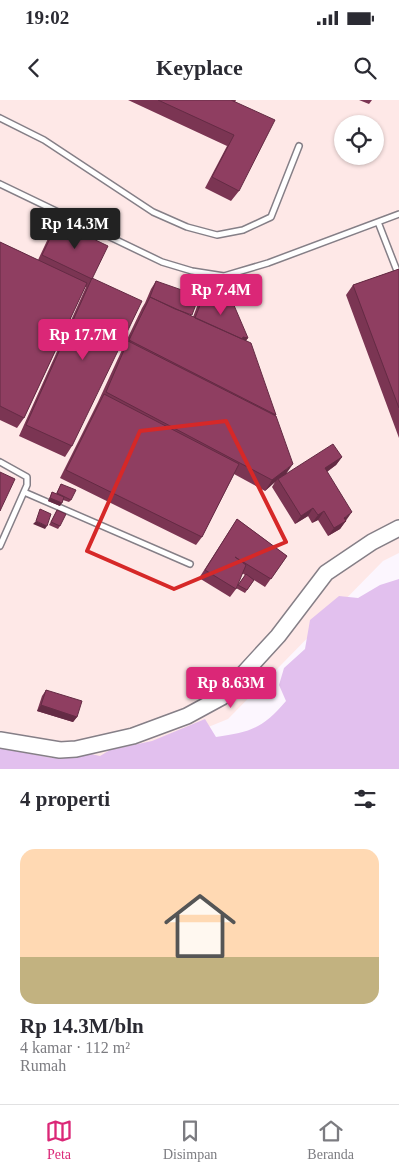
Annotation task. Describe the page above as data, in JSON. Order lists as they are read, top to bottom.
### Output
{
  "page": {
    "status": "19:02",
    "header": "Keyplace",
    "price": [
      "Rp 14.3M",
      "Rp 7.4M",
      "Rp 17.7M",
      "Rp 8.63M"
    ],
    "heading": "4 properti",
    "list": [
      {
        "name": "Rp 14.3M/bln",
        "note": "4 kamar · 112 m² · Rumah"
      }
    ],
    "tabs": ["Peta", "Disimpan", "Beranda"]
  }
}
